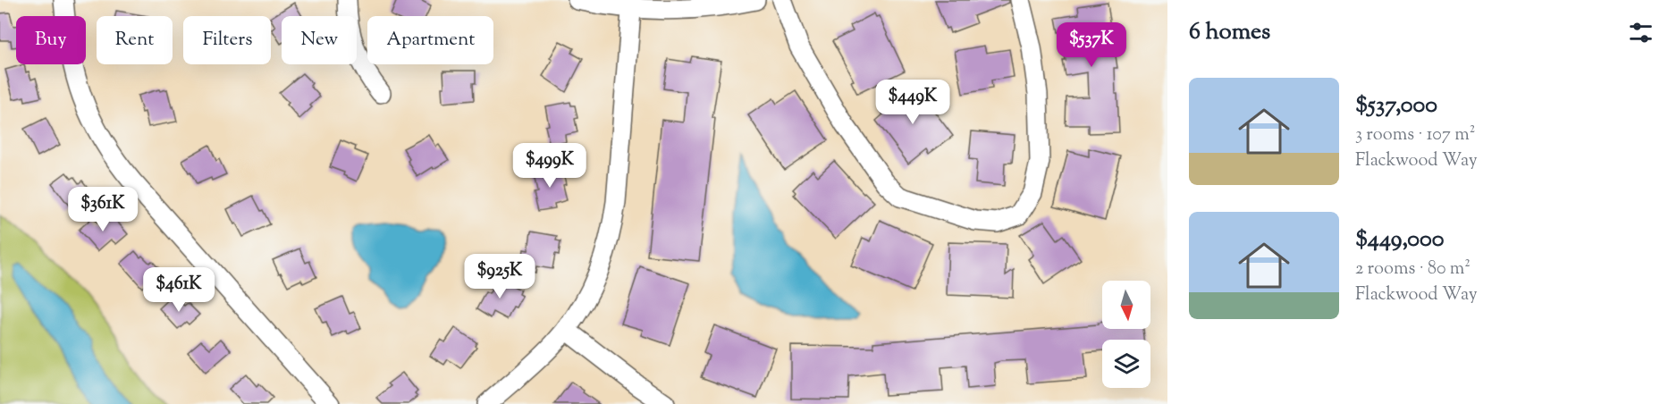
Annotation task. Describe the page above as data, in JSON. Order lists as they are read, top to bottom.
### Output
{
  "north": "bottom",
  "page": {
    "heading": "6 homes",
    "chip": [
      "Buy",
      "Rent",
      "Filters",
      "New",
      "Apartment"
    ],
    "price": [
      "$537K",
      "$449K",
      "$499K",
      "$361K",
      "$925K",
      "$461K"
    ],
    "list": [
      {
        "name": "$537,000",
        "note": "3 rooms · 107 m² · Flackwood Way"
      },
      {
        "name": "$449,000",
        "note": "2 rooms · 80 m² · Flackwood Way"
      }
    ]
  }
}
